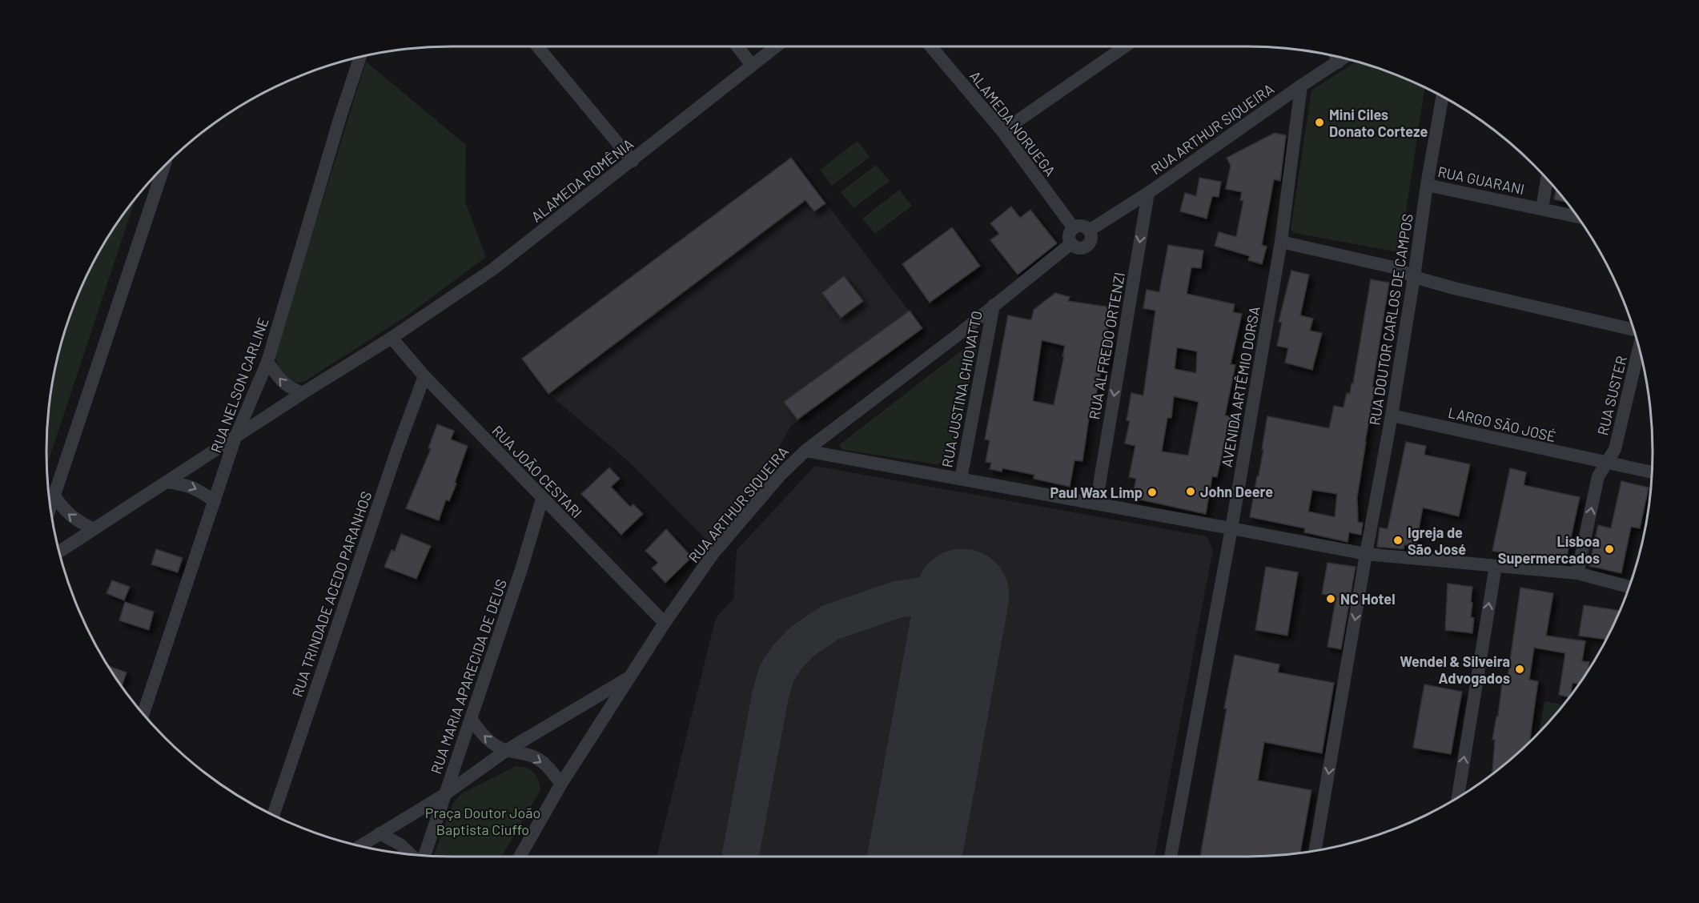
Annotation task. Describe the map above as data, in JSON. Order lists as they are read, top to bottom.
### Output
{
  "streets": {
    "street": [
      "ALAMEDA NORUEGA",
      "RUA ARTHUR SIQUEIRA",
      "ALAMEDA ROMÊNIA",
      "RUA GUARANI",
      "RUA DOUTOR CARLOS DE CAMPOS",
      "RUA ALFREDO ORTENZI",
      "RUA NELSON CARLINE",
      "AVENIDA ARTÊMIO DORSA",
      "RUA JUSTINA CHIOVATTO",
      "RUA SUSTER",
      "LARGO SÃO JOSÉ",
      "RUA JOÃO CESTARI",
      "RUA TRINDADE ACEDO PARANHOS",
      "RUA MARIA APARECIDA DE DEUS"
    ]
  },
  "crossings": [
    ["ALAMEDA NORUEGA", "RUA ARTHUR SIQUEIRA"],
    ["RUA ARTHUR SIQUEIRA", "RUA ALFREDO ORTENZI"],
    ["RUA ARTHUR SIQUEIRA", "AVENIDA ARTÊMIO DORSA"],
    ["RUA ARTHUR SIQUEIRA", "RUA JUSTINA CHIOVATTO"],
    ["RUA ARTHUR SIQUEIRA", "RUA JOÃO CESTARI"],
    ["ALAMEDA ROMÊNIA", "RUA NELSON CARLINE"],
    ["ALAMEDA ROMÊNIA", "RUA JOÃO CESTARI"],
    ["RUA GUARANI", "RUA DOUTOR CARLOS DE CAMPOS"],
    ["RUA DOUTOR CARLOS DE CAMPOS", "LARGO SÃO JOSÉ"],
    ["RUA SUSTER", "LARGO SÃO JOSÉ"],
    ["RUA JOÃO CESTARI", "RUA TRINDADE ACEDO PARANHOS"],
    ["RUA JOÃO CESTARI", "RUA MARIA APARECIDA DE DEUS"]
  ],
  "one_way": ["RUA DOUTOR CARLOS DE CAMPOS", "RUA ALFREDO ORTENZI", "RUA SUSTER"],
  "parks": ["Praça Doutor João Baptista Ciuffo"],
  "places": [
    "Mini Ciles Donato Corteze",
    "John Deere",
    "Paul Wax Limp",
    "Igreja de São José",
    "Lisboa Supermercados",
    "NC Hotel",
    "Wendel & Silveira Advogados"
  ]
}
